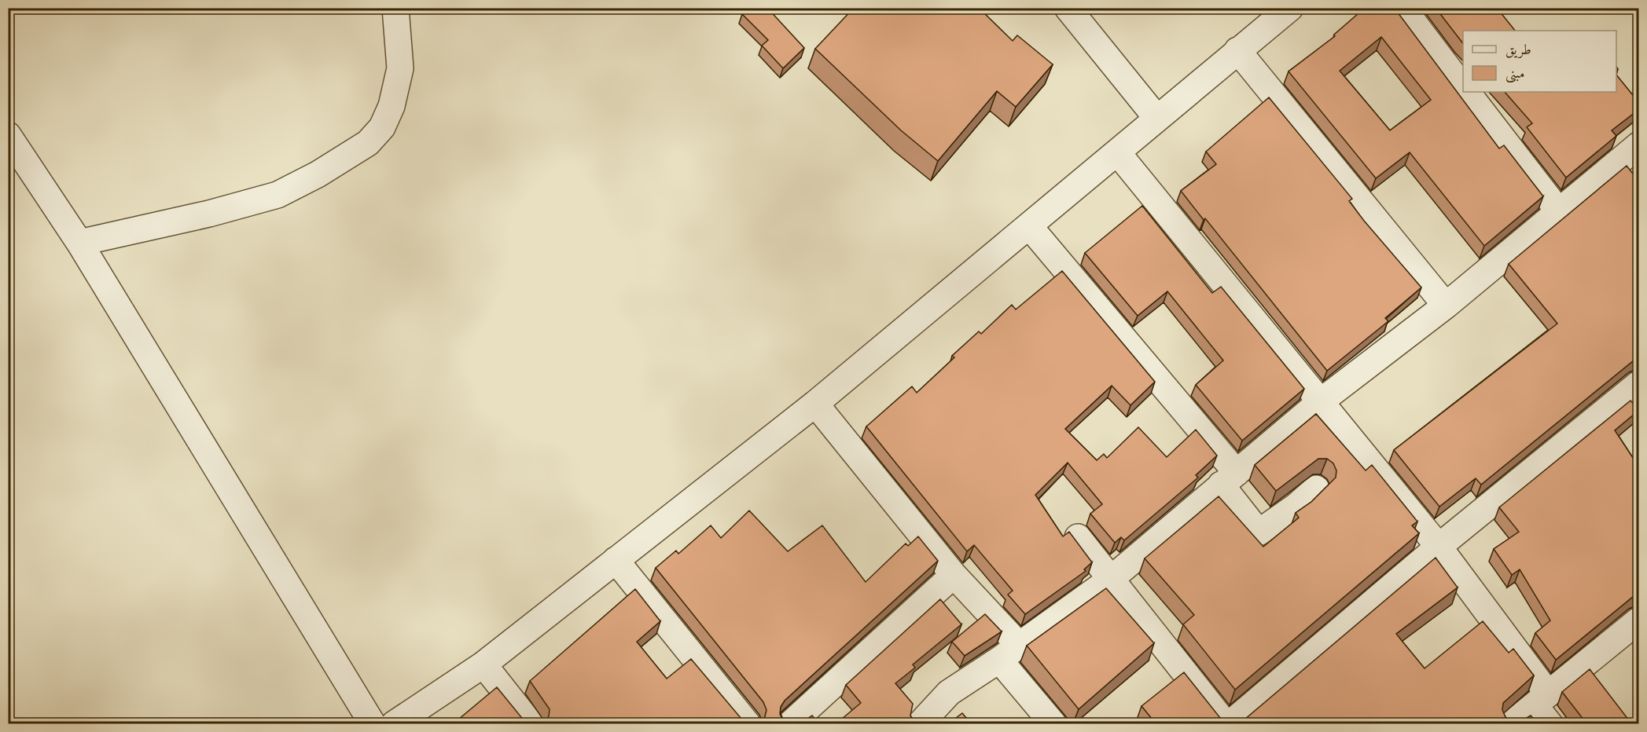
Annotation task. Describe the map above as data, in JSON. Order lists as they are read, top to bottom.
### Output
{
  "legend": ["طريق", "مبنى"]
}
